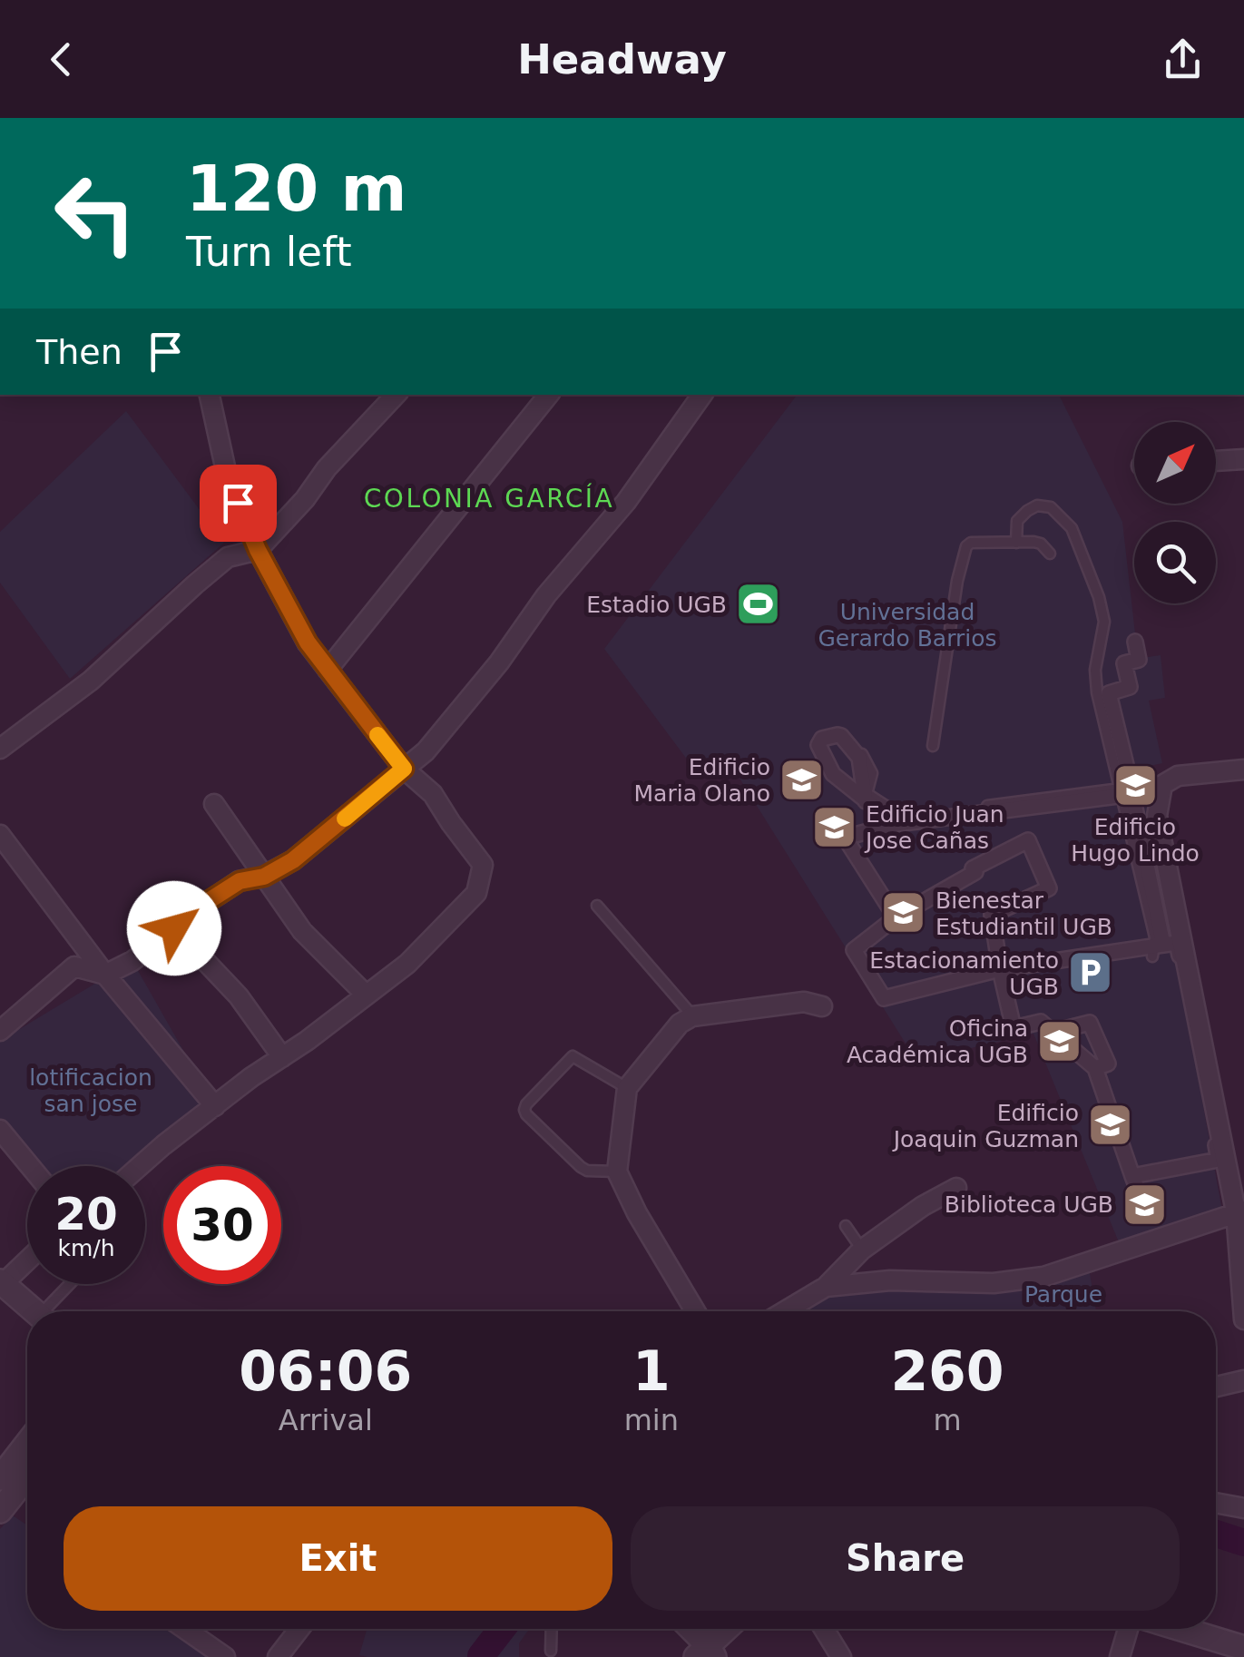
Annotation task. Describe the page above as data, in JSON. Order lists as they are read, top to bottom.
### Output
{
  "districts": ["COLONIA GARCÍA"],
  "parks": ["Universidad Gerardo Barrios", "lotificacion san jose", "Parque"],
  "places": {
    "sports": ["Estadio UGB"],
    "school or university": [
      "Edificio Maria Olano",
      "Edificio Hugo Lindo",
      "Edificio Juan Jose Cañas",
      "Bienestar Estudiantil UGB",
      "Oficina Académica UGB",
      "Edificio Joaquin Guzman",
      "Biblioteca UGB"
    ],
    "parking": ["Estacionamiento UGB"]
  },
  "north": "top right",
  "page": {
    "header": "Headway",
    "turn": ["120 m", "Turn left"],
    "then": "Then",
    "speed": "20 km/h",
    "limit": "30",
    "eta": [
      "06:06",
      "Arrival",
      "1",
      "min",
      "260",
      "m"
    ],
    "buttons": ["Exit", "Share"]
  }
}
